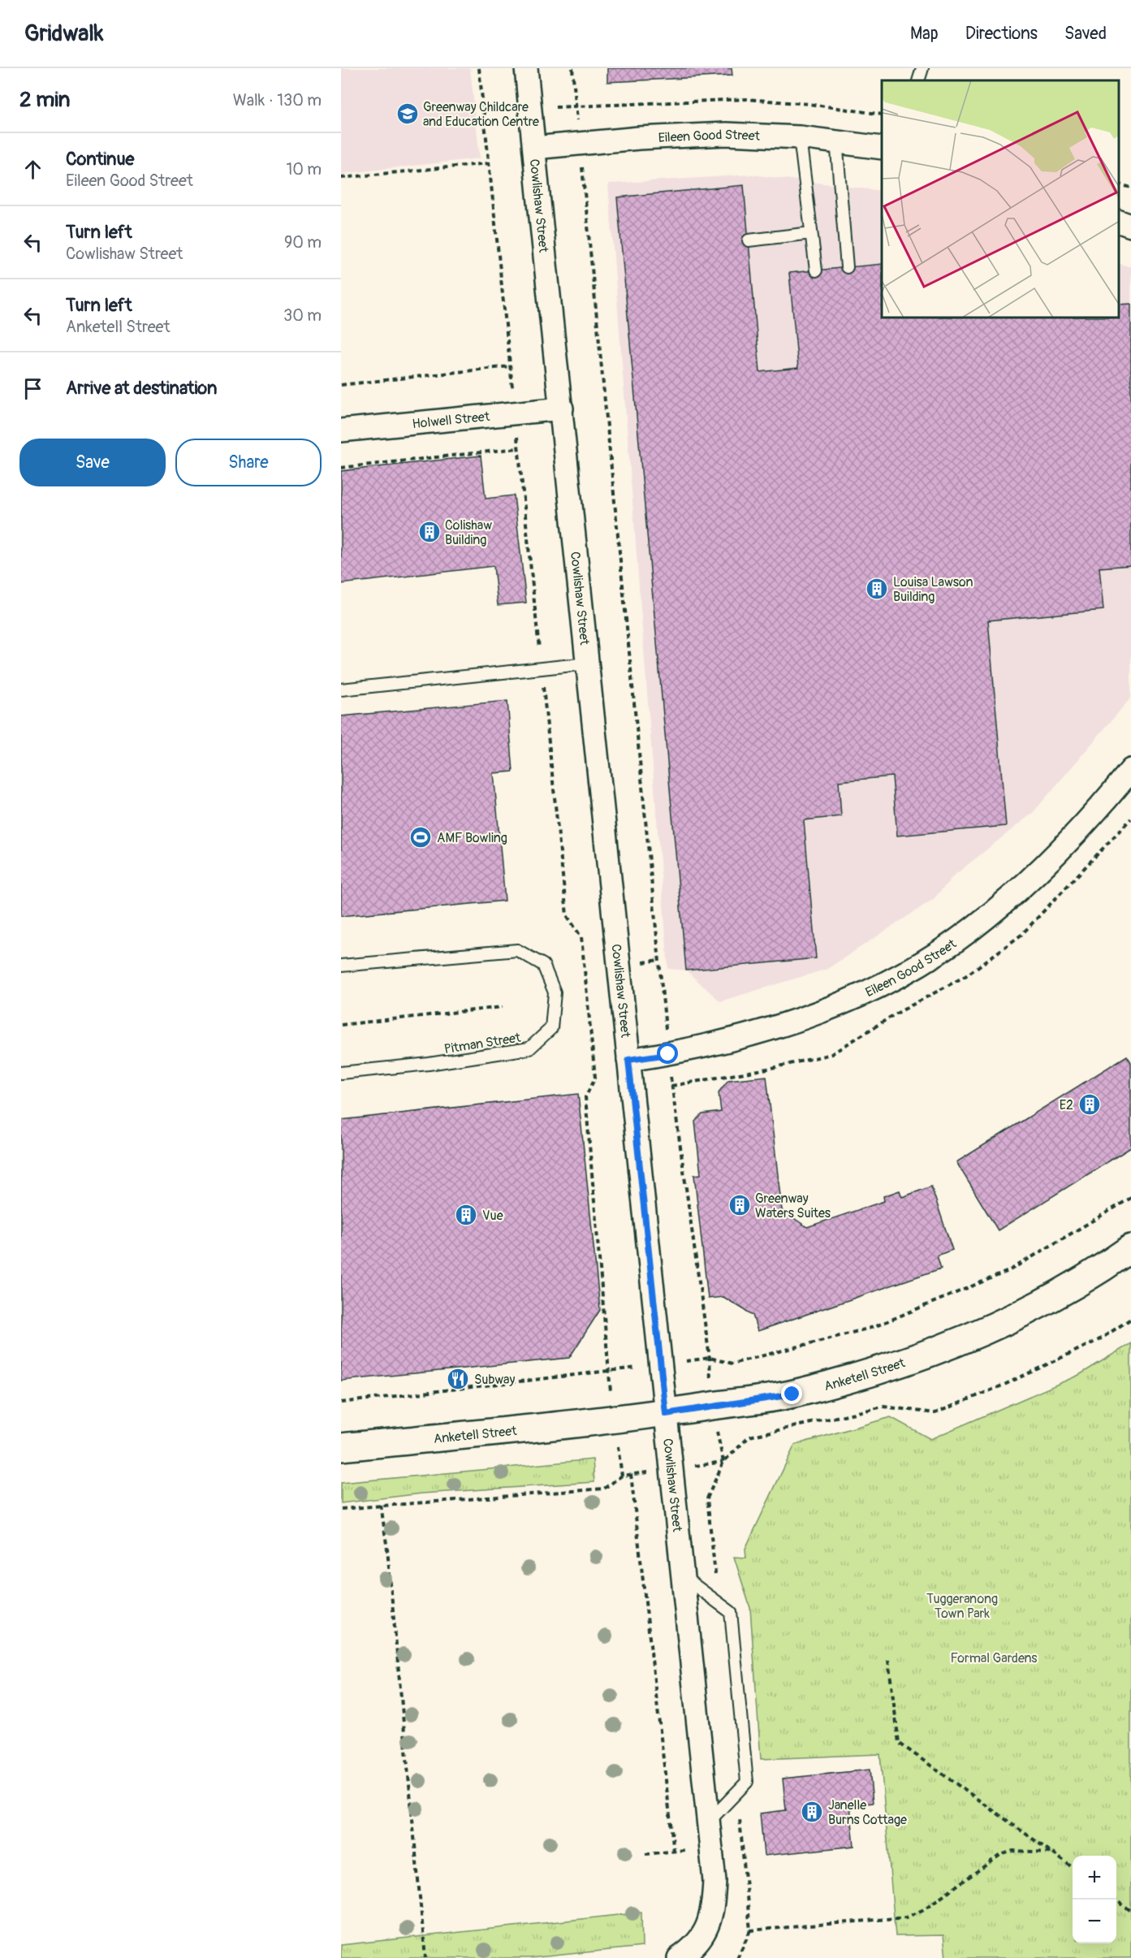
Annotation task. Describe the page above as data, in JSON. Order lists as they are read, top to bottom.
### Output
{
  "streets": {
    "street": [
      "Eileen Good Street",
      "Cowlishaw Street",
      "Holwell Street",
      "Anketell Street"
    ],
    "lane": ["Pitman Street"]
  },
  "crossings": [
    ["Eileen Good Street", "Cowlishaw Street"],
    ["Cowlishaw Street", "Holwell Street"],
    ["Cowlishaw Street", "Anketell Street"]
  ],
  "parks": ["Tuggeranong Town Park", "Formal Gardens"],
  "places": {
    "school or university": ["Greenway Childcare and Education Centre"],
    "building": [
      "Colishaw Building",
      "Louisa Lawson Building",
      "E2",
      "Greenway Waters Suites",
      "Vue",
      "Janelle Burns Cottage"
    ],
    "sports": ["AMF Bowling"],
    "restaurant": ["Subway"]
  },
  "page": {
    "header": "Gridwalk",
    "nav": ["Map", "Directions", "Saved"],
    "heading": ["2 min", "Walk · 130 m"],
    "list": [
      ["Continue", "Eileen Good Street", "10 m"],
      ["Turn left", "Cowlishaw Street", "90 m"],
      ["Turn left", "Anketell Street", "30 m"],
      "Arrive at destination"
    ],
    "buttons": ["Save", "Share"],
    "map_buttons": ["+", "−"]
  }
}
